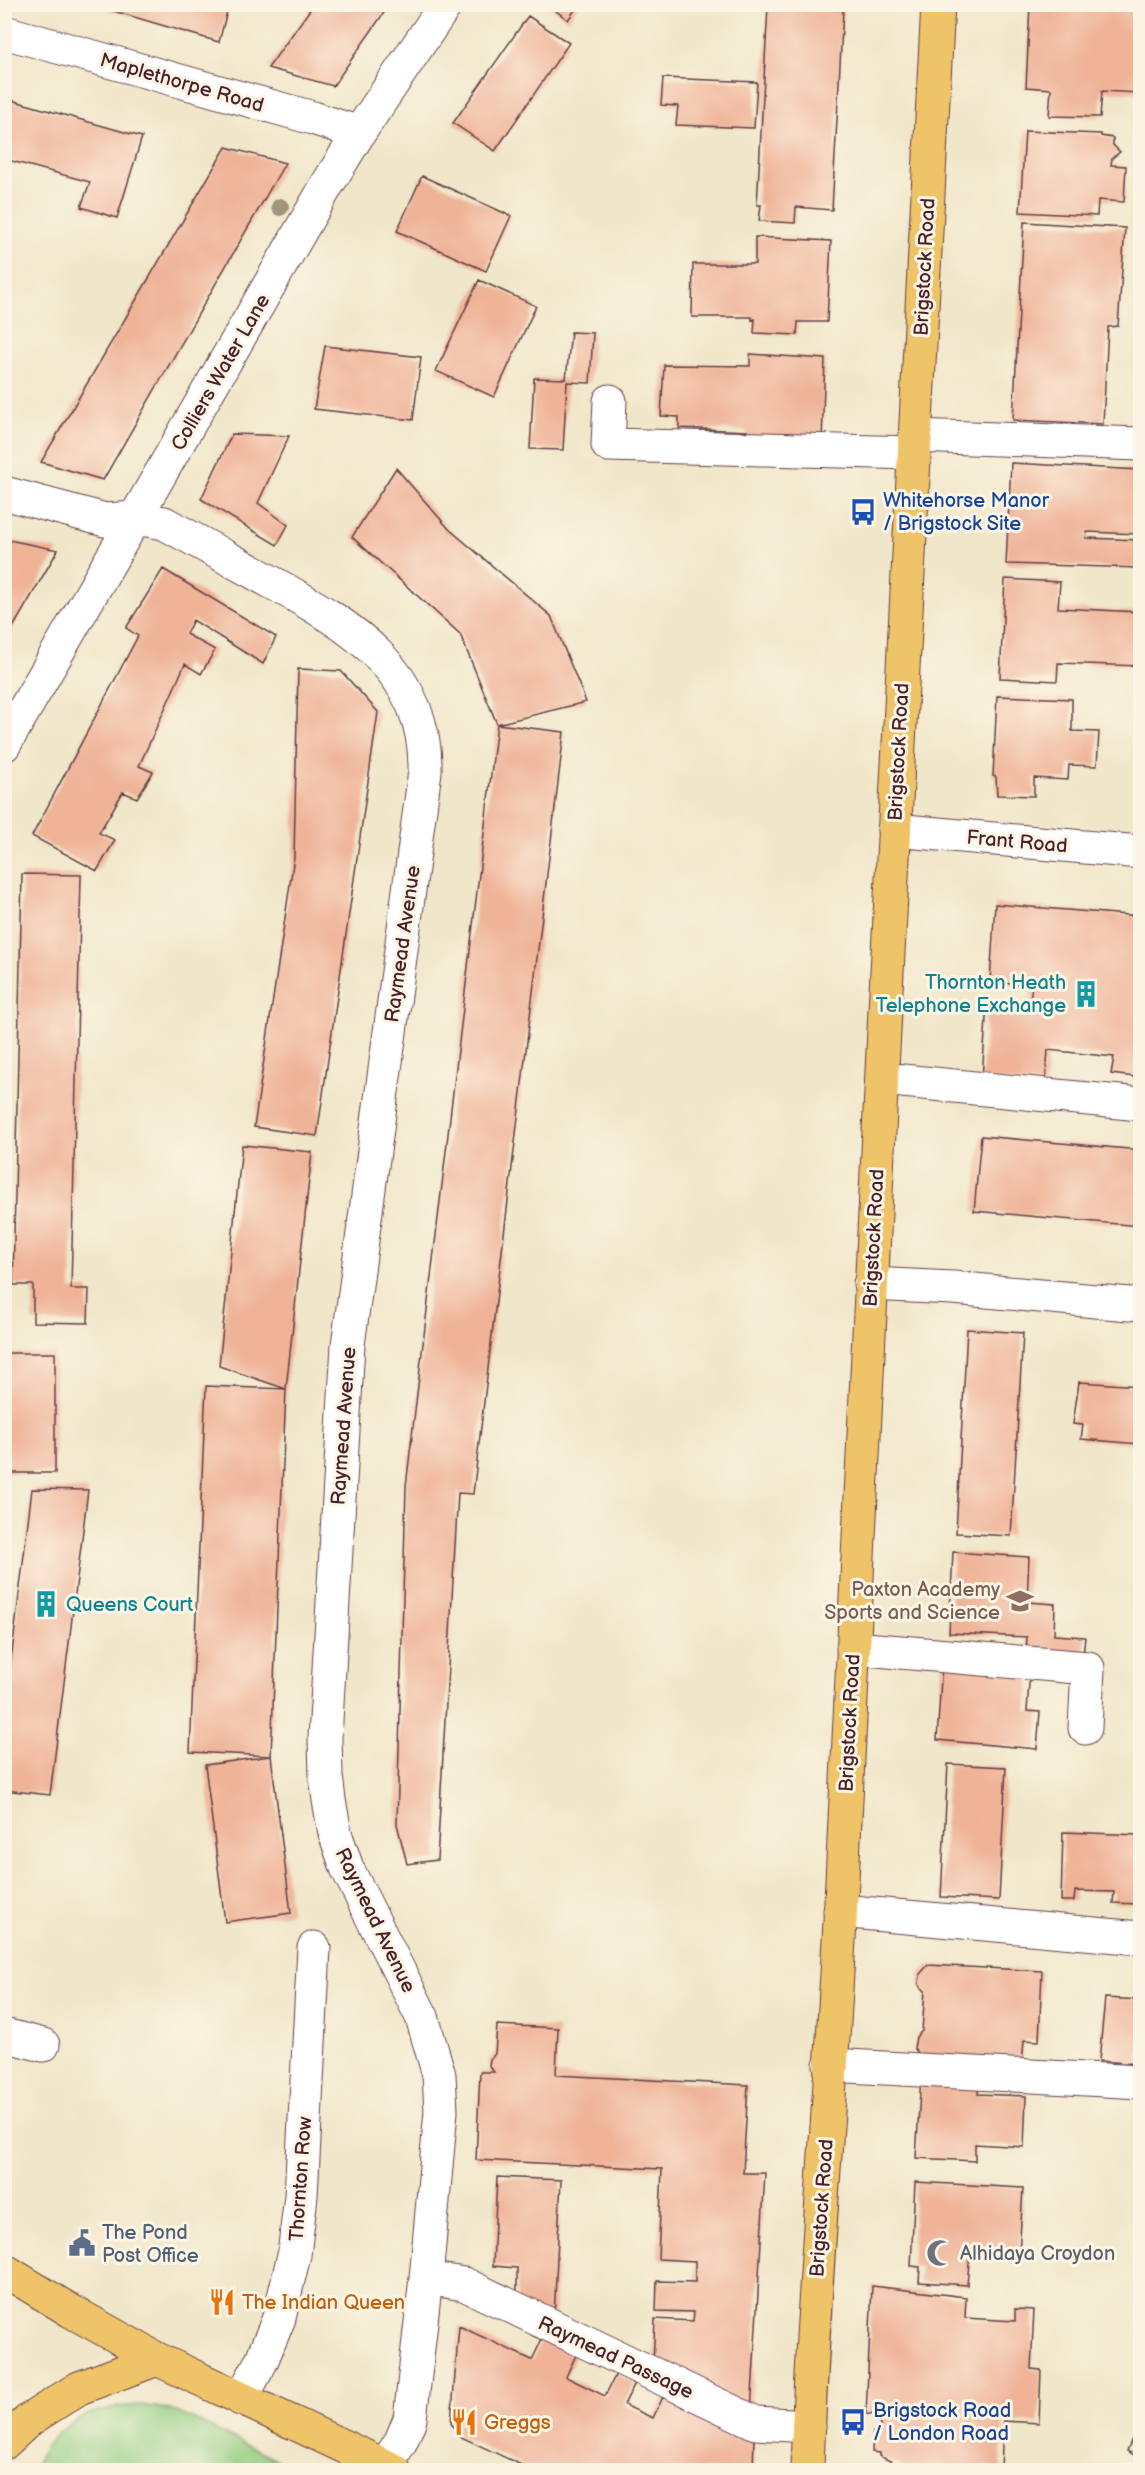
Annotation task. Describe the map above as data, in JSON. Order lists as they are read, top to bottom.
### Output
{
  "streets": {
    "main road": ["Brigstock Road"],
    "street": [
      "Maplethorpe Road",
      "Colliers Water Lane",
      "Frant Road",
      "Raymead Avenue",
      "Thornton Row",
      "Raymead Passage"
    ]
  },
  "crossings": [
    ["Maplethorpe Road", "Colliers Water Lane"],
    ["Brigstock Road", "Frant Road"],
    ["Brigstock Road", "Raymead Passage"],
    ["Colliers Water Lane", "Raymead Avenue"],
    ["Raymead Avenue", "Raymead Passage"]
  ],
  "places": {
    "bus stop": ["Whitehorse Manor / Brigstock Site", "Brigstock Road / London Road"],
    "building": ["Thornton Heath Telephone Exchange", "Queens Court"],
    "school or university": ["Paxton Academy Sports and Science"],
    "public building": ["The Pond Post Office"],
    "mosque": ["Alhidaya Croydon"],
    "restaurant": ["The Indian Queen", "Greggs"]
  }
}
